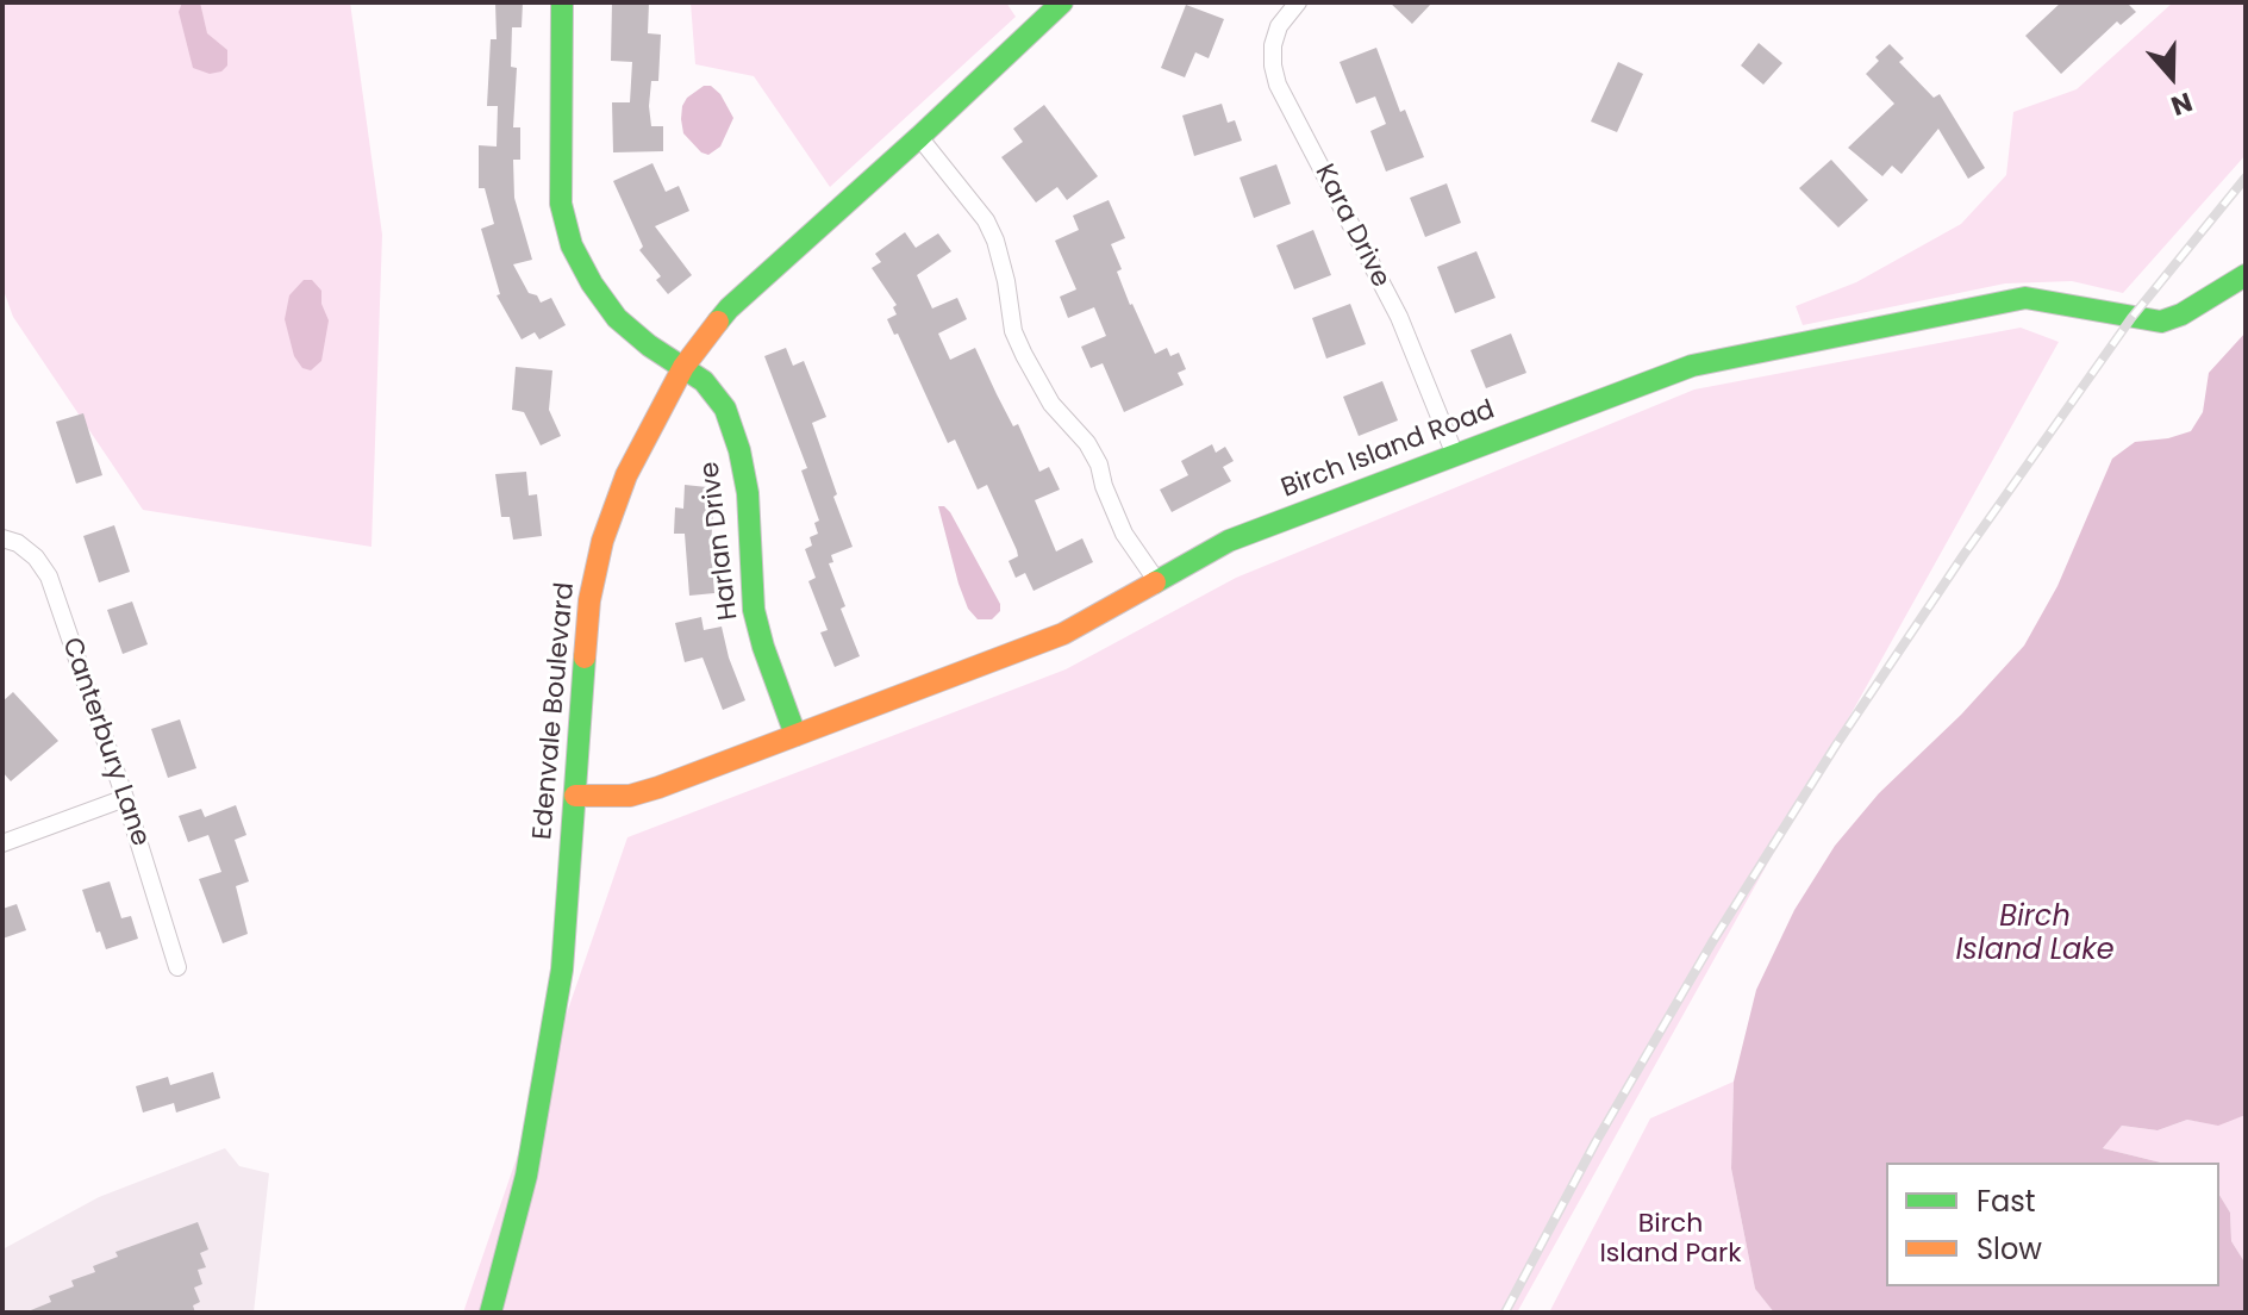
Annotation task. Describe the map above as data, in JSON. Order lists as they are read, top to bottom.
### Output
{
  "streets": {
    "street": [
      "Kara Drive",
      "Birch Island Road",
      "Harlan Drive",
      "Edenvale Boulevard",
      "Canterbury Lane"
    ]
  },
  "crossings": [
    ["Kara Drive", "Birch Island Road"],
    ["Birch Island Road", "Harlan Drive"],
    ["Birch Island Road", "Edenvale Boulevard"],
    ["Harlan Drive", "Edenvale Boulevard"]
  ],
  "water": ["Birch Island Lake"],
  "parks": ["Birch Island Park"],
  "legend": ["Fast", "Slow"],
  "north": "bottom"
}
